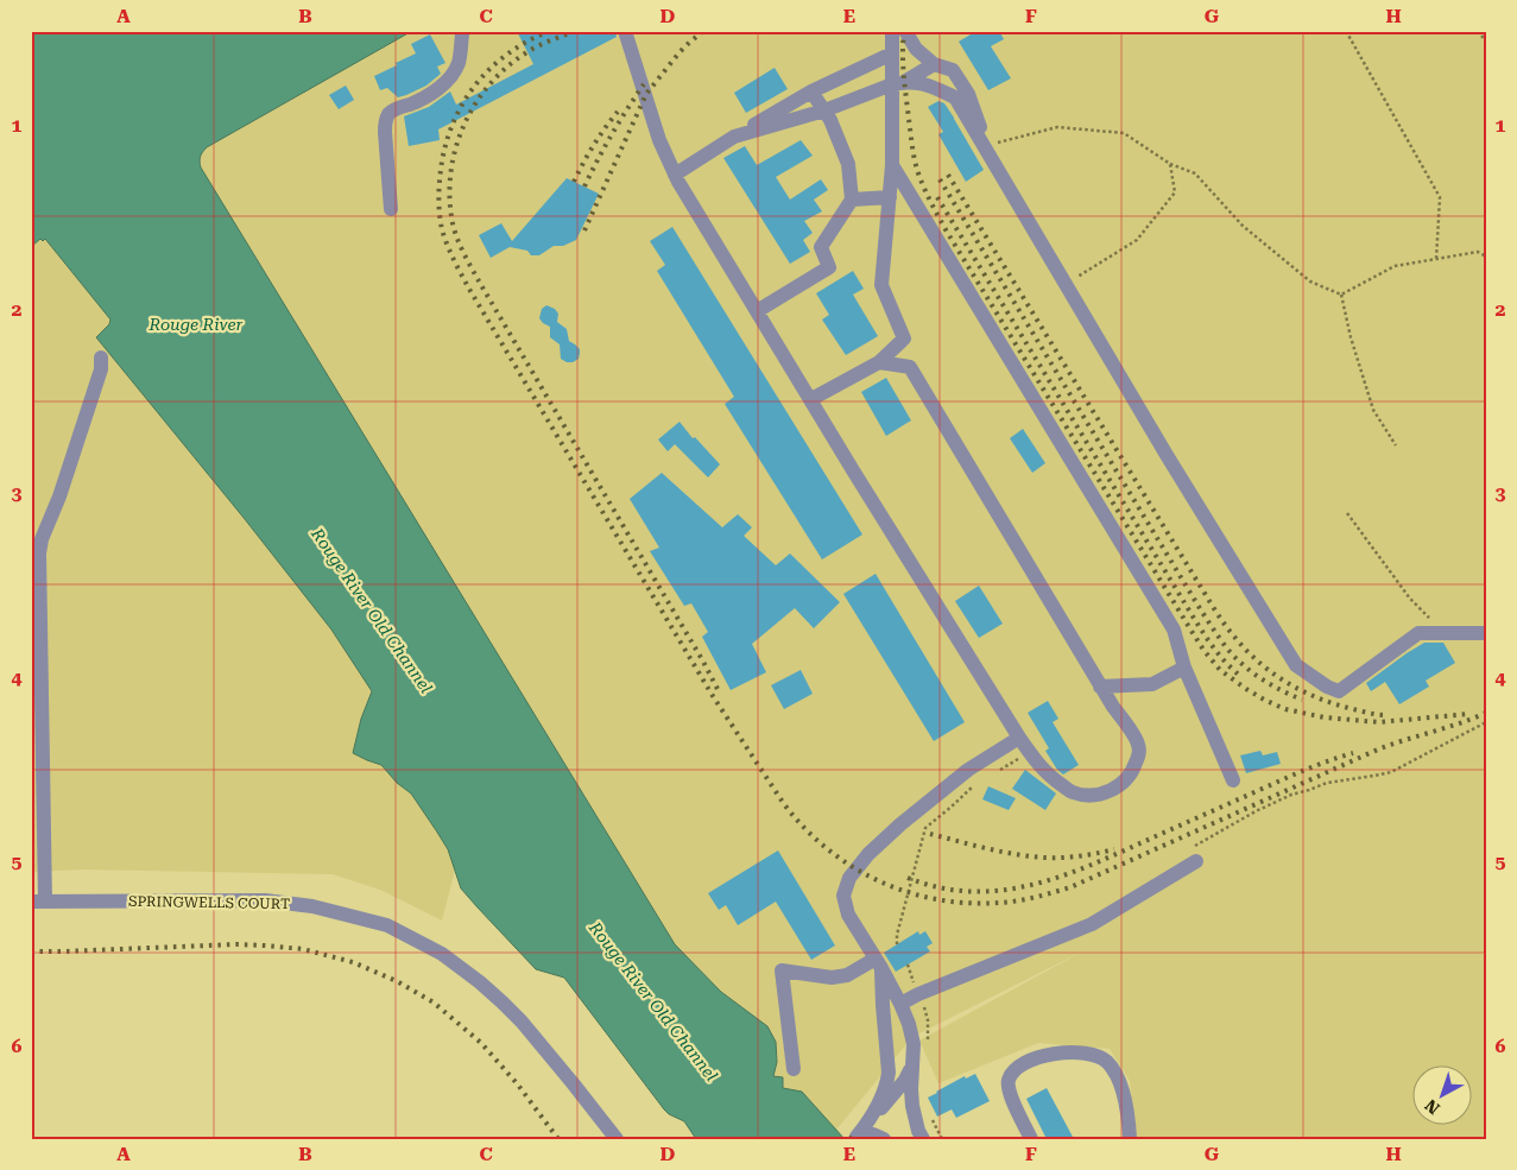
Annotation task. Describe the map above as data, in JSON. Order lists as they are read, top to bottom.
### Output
{
  "streets": {
    "street": ["SPRINGWELLS COURT"]
  },
  "water": ["Rouge River", "Rouge River Old Channel"],
  "north": "bottom left",
  "grid": {
    "columns": [
      "A",
      "B",
      "C",
      "D",
      "E",
      "F",
      "G",
      "H"
    ],
    "rows": [
      "1",
      "2",
      "3",
      "4",
      "5",
      "6"
    ]
  }
}
